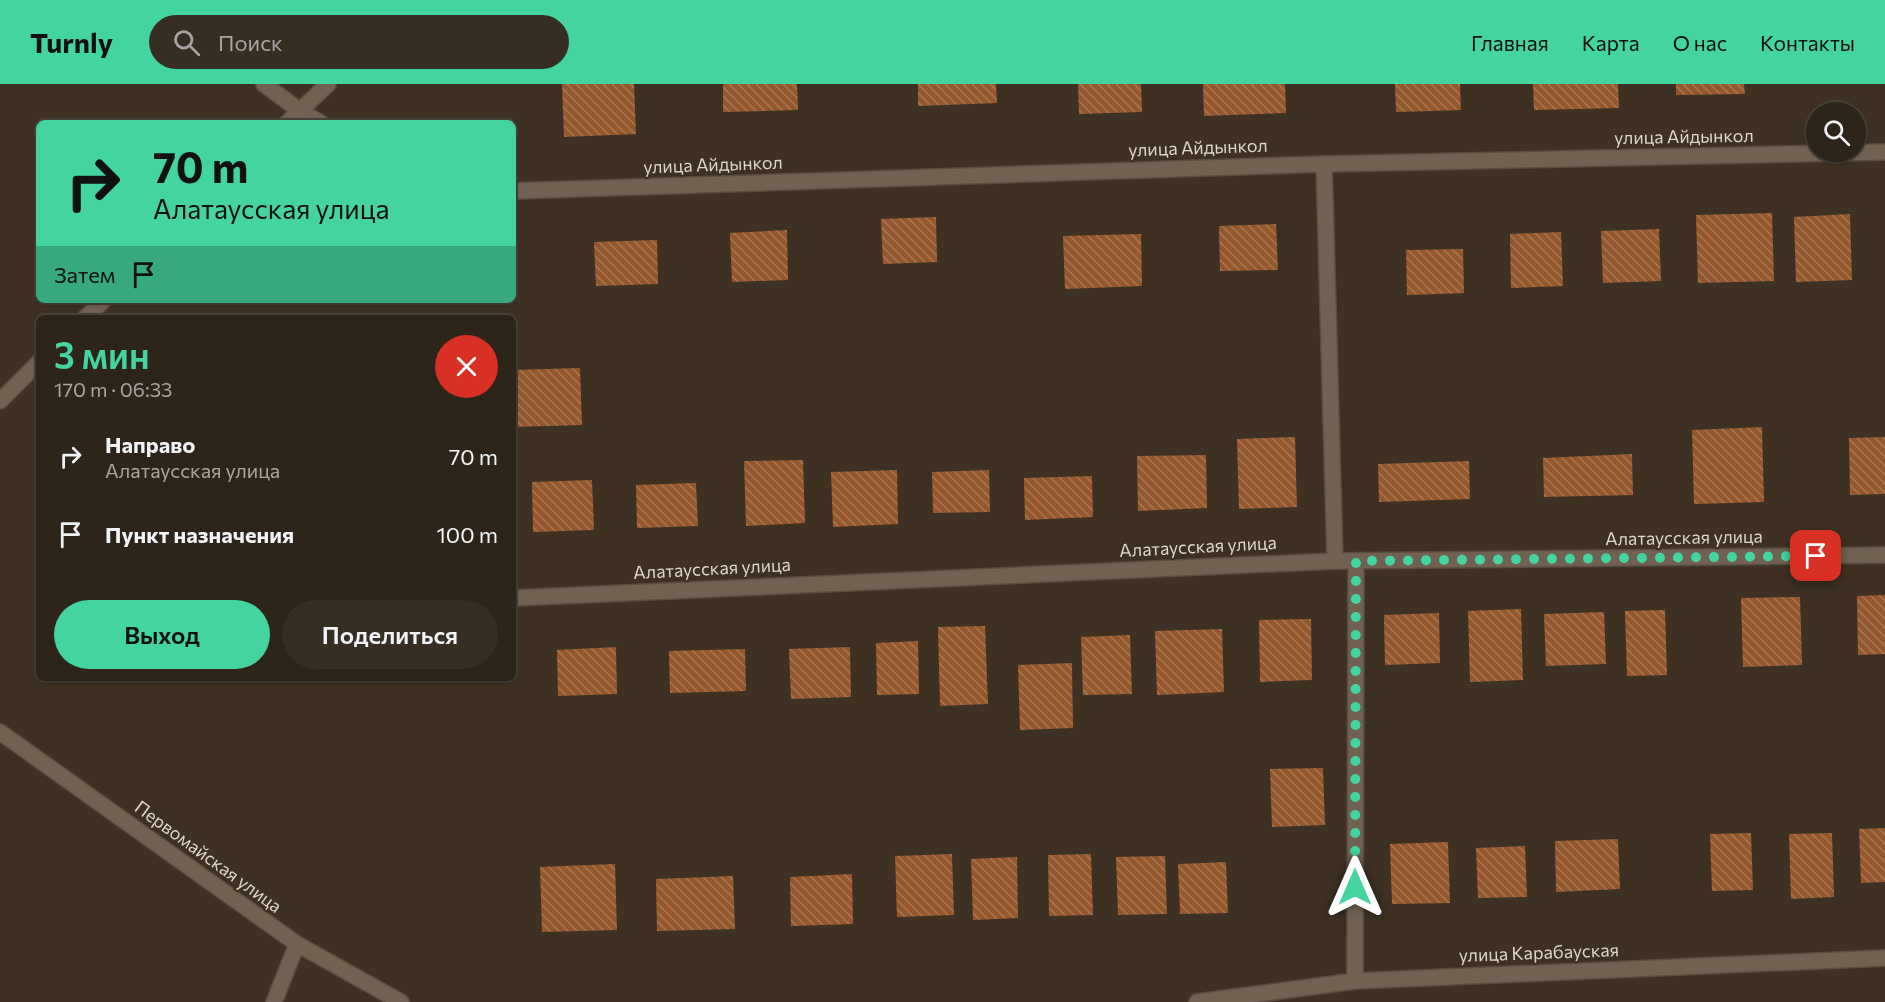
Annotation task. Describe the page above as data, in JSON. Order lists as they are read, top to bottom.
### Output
{
  "streets": {
    "street": [
      "улица Айдынкол",
      "Алатаусская улица",
      "Первомайская улица",
      "улица Карабауская"
    ]
  },
  "page": {
    "header": "Turnly",
    "search": "Поиск",
    "nav": [
      "Главная",
      "Карта",
      "О нас",
      "Контакты"
    ],
    "turn": ["70 m", "Алатаусская улица"],
    "then": "Затем",
    "heading": ["3 мин", "170 m · 06:33"],
    "list": [
      {
        "name": "Направо",
        "note": "Алатаусская улица",
        "value": "70 m"
      },
      {
        "name": "Пункт назначения",
        "value": "100 m"
      }
    ],
    "buttons": ["Выход", "Поделиться"]
  }
}
